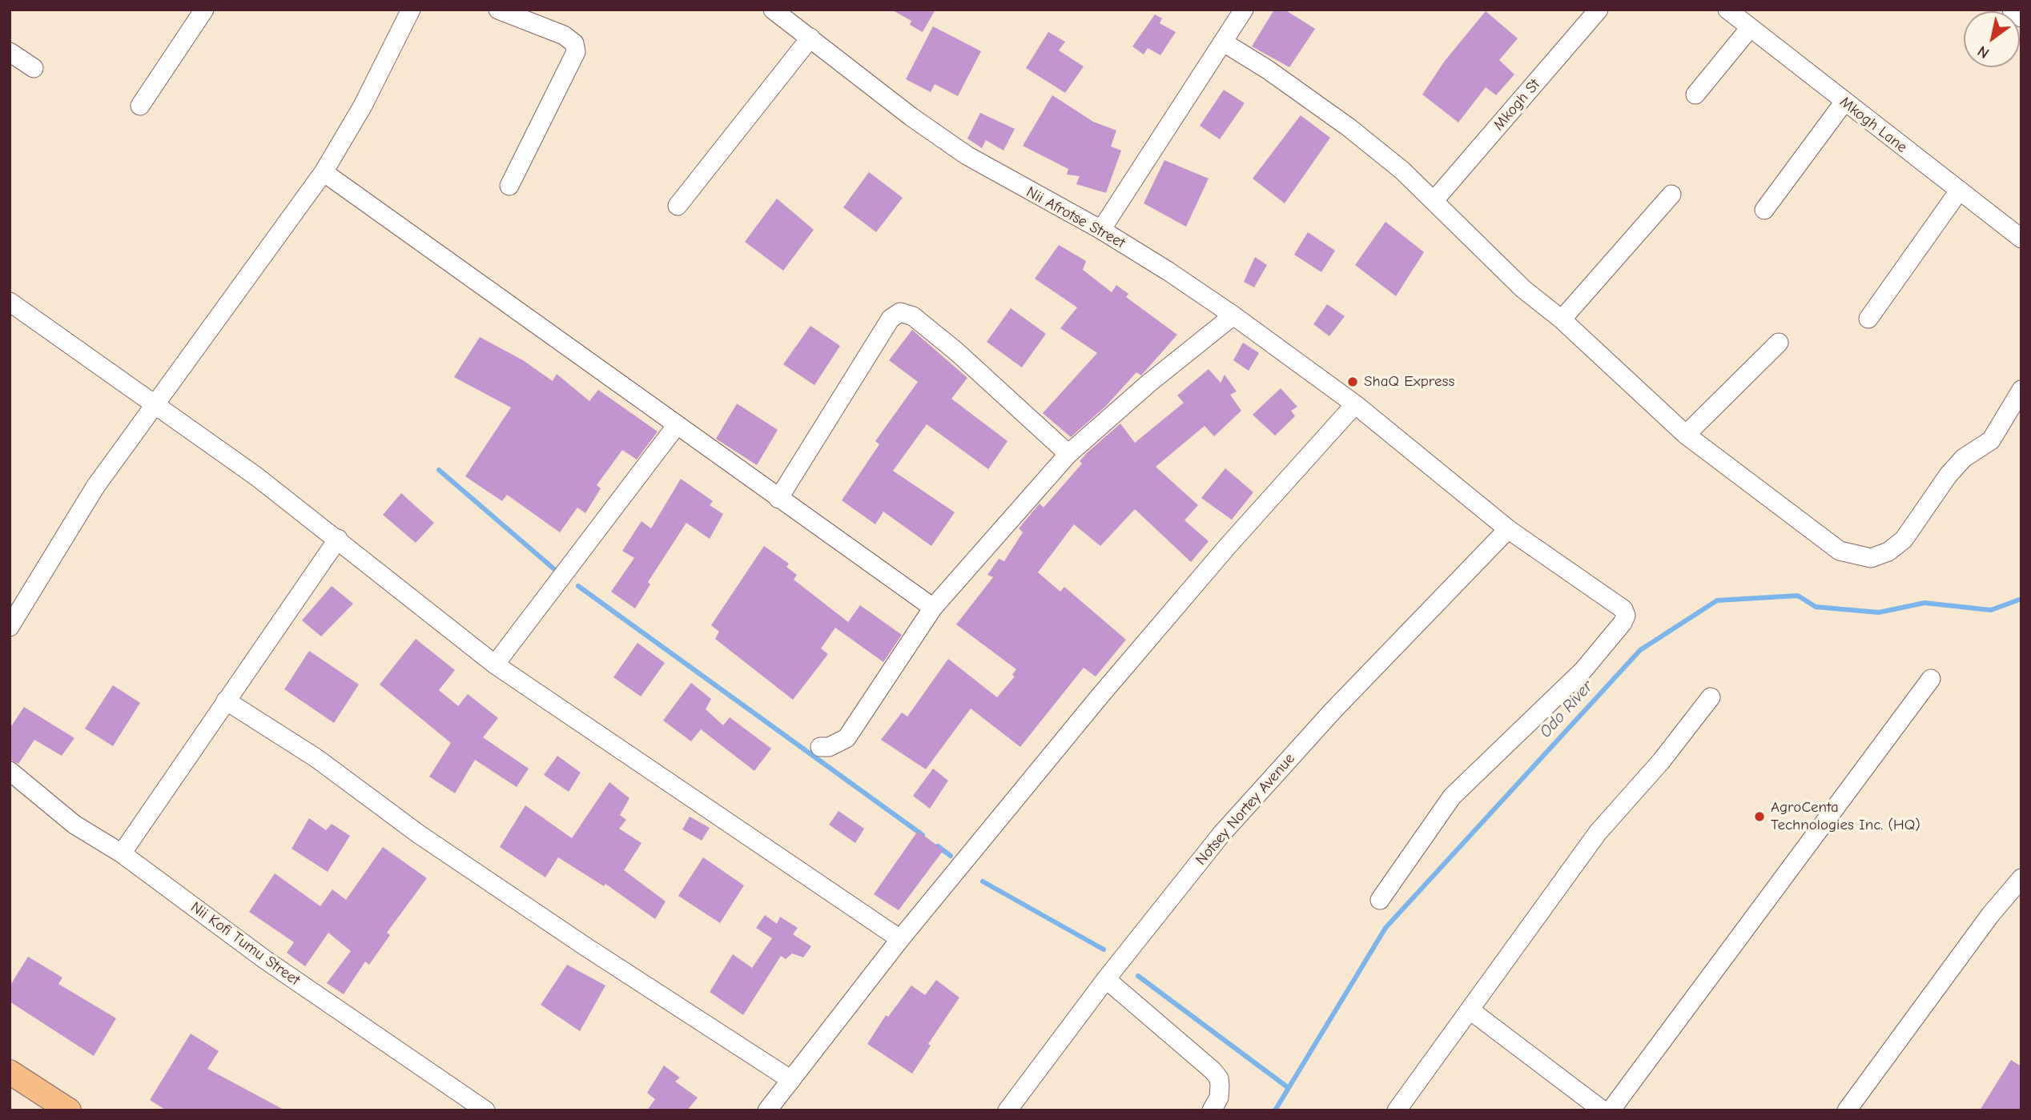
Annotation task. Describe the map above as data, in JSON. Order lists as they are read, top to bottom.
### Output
{
  "streets": {
    "street": [
      "Mkogh St",
      "Mkogh Lane",
      "Nii Afrotse Street",
      "Notsey Nortey Avenue",
      "Nii Kofi Tumu Street"
    ]
  },
  "crossings": [
    ["Nii Afrotse Street", "Notsey Nortey Avenue"]
  ],
  "water": ["Odo River"],
  "places": ["ShaQ Express", "AgroCenta Technologies Inc. (HQ)"],
  "north": "bottom left"
}
